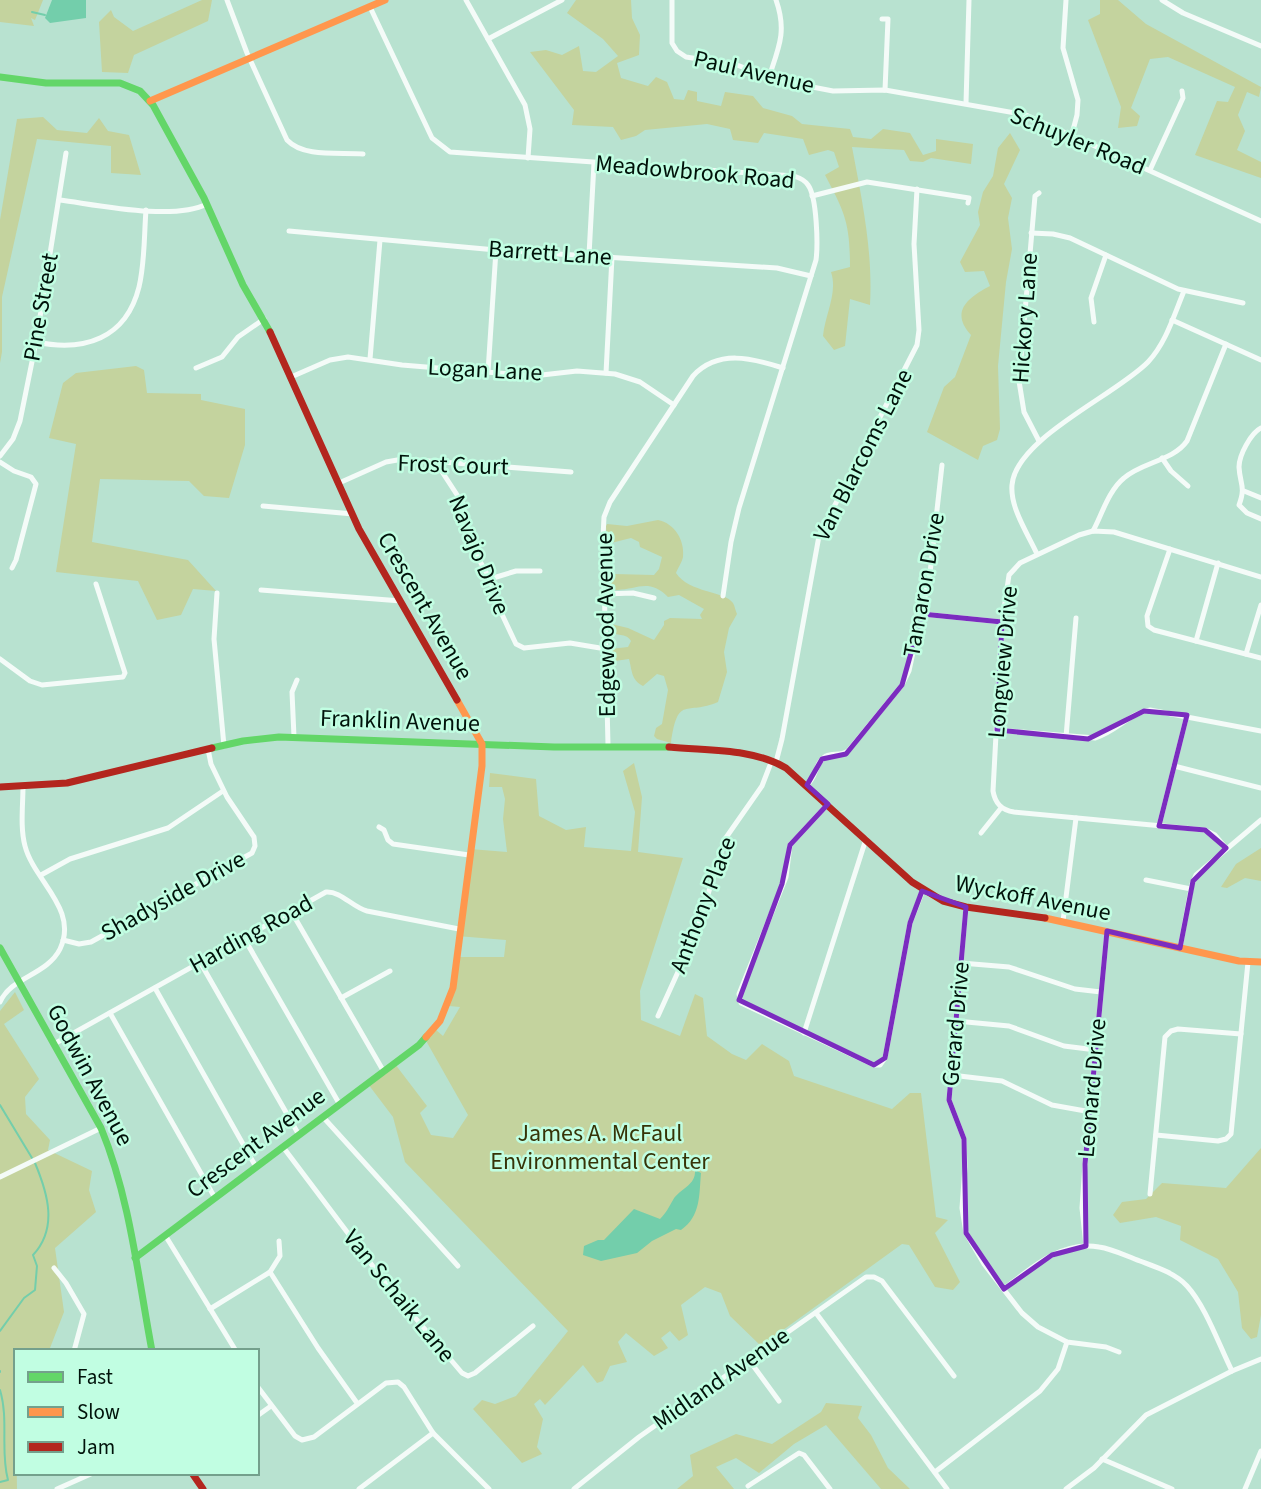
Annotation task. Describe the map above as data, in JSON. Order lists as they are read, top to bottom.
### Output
{
  "streets": {
    "street": [
      "Paul Avenue",
      "Schuyler Road",
      "Meadowbrook Road",
      "Barrett Lane",
      "Pine Street",
      "Hickory Lane",
      "Logan Lane",
      "Van Blarcoms Lane",
      "Frost Court",
      "Navajo Drive",
      "Tamaron Drive",
      "Crescent Avenue",
      "Edgewood Avenue",
      "Longview Drive",
      "Franklin Avenue",
      "Shadyside Drive",
      "Wyckoff Avenue",
      "Anthony Place",
      "Harding Road",
      "Gerard Drive",
      "Godwin Avenue",
      "Leonard Drive",
      "Van Schaik Lane",
      "Midland Avenue"
    ]
  },
  "crossings": [
    ["Paul Avenue", "Schuyler Road"],
    ["Meadowbrook Road", "Barrett Lane"],
    ["Meadowbrook Road", "Edgewood Avenue"],
    ["Logan Lane", "Crescent Avenue"],
    ["Logan Lane", "Edgewood Avenue"],
    ["Van Blarcoms Lane", "Franklin Avenue"],
    ["Van Blarcoms Lane", "Anthony Place"],
    ["Frost Court", "Navajo Drive"],
    ["Frost Court", "Crescent Avenue"],
    ["Navajo Drive", "Edgewood Avenue"],
    ["Tamaron Drive", "Wyckoff Avenue"],
    ["Crescent Avenue", "Franklin Avenue"],
    ["Crescent Avenue", "Harding Road"],
    ["Crescent Avenue", "Godwin Avenue"],
    ["Crescent Avenue", "Van Schaik Lane"],
    ["Edgewood Avenue", "Franklin Avenue"],
    ["Franklin Avenue", "Shadyside Drive"],
    ["Franklin Avenue", "Wyckoff Avenue"],
    ["Franklin Avenue", "Anthony Place"],
    ["Wyckoff Avenue", "Gerard Drive"],
    ["Wyckoff Avenue", "Leonard Drive"],
    ["Harding Road", "Godwin Avenue"]
  ],
  "parks": ["James A. McFaul Environmental Center"],
  "legend": ["Fast", "Slow", "Jam"]
}
